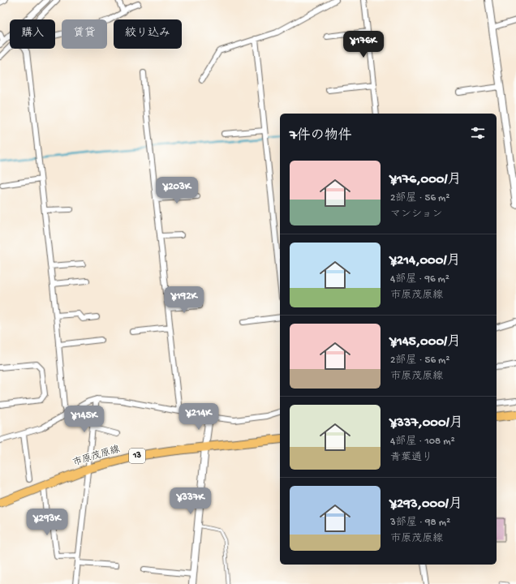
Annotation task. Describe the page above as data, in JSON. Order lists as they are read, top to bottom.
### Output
{
  "streets": {
    "main road": ["13", "市原茂原線"]
  },
  "page": {
    "chip": ["購入", "賃貸", "絞り込み"],
    "price": [
      "¥176K",
      "¥203K",
      "¥192K",
      "¥214K",
      "¥145K",
      "¥337K",
      "¥293K"
    ],
    "heading": "7件の物件",
    "list": [
      {
        "name": "¥176,000/月",
        "note": "2部屋 · 56 m² · マンション"
      },
      {
        "name": "¥214,000/月",
        "note": "4部屋 · 96 m² · 市原茂原線"
      },
      {
        "name": "¥145,000/月",
        "note": "2部屋 · 56 m² · 市原茂原線"
      },
      {
        "name": "¥337,000/月",
        "note": "4部屋 · 108 m² · 青葉通り"
      },
      {
        "name": "¥293,000/月",
        "note": "3部屋 · 98 m² · 市原茂原線"
      }
    ]
  }
}
